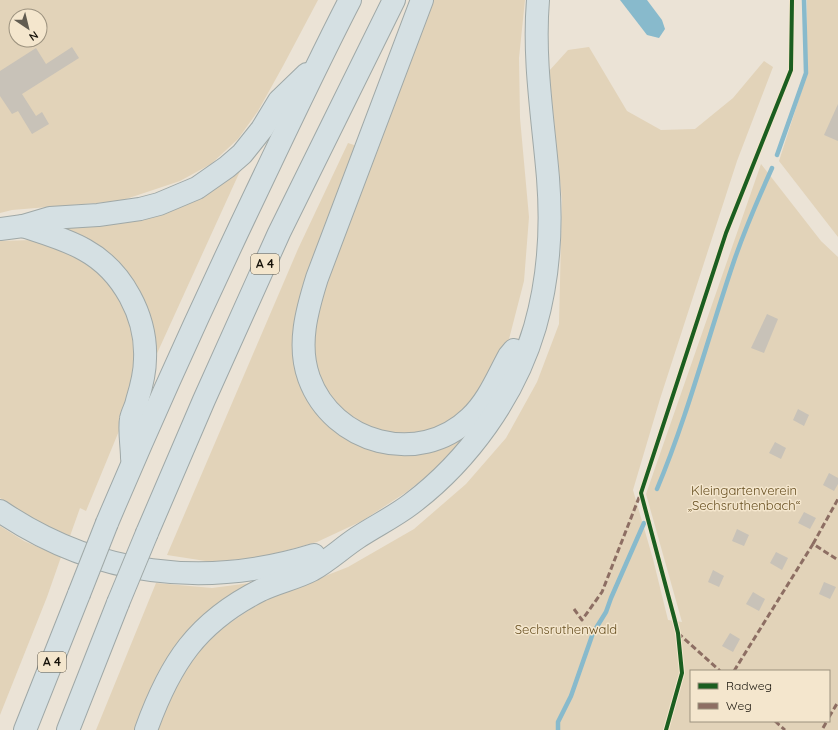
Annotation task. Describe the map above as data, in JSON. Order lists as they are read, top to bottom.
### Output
{
  "streets": {
    "highway": ["A 4"]
  },
  "parks": ["Kleingartenverein „Sechsruthenbach“", "Sechsruthenwald"],
  "legend": ["Radweg", "Weg"],
  "north": "bottom right"
}
